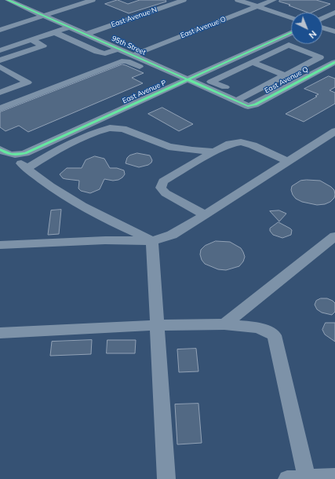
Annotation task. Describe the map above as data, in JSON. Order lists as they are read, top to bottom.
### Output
{
  "streets": {
    "street": [
      "East Avenue N",
      "East Avenue O",
      "95th Street",
      "East Avenue Q",
      "East Avenue P"
    ]
  },
  "crossings": [
    ["East Avenue N", "95th Street"],
    ["East Avenue O", "95th Street"],
    ["95th Street", "East Avenue Q"],
    ["95th Street", "East Avenue P"]
  ],
  "north": "bottom right"
}
